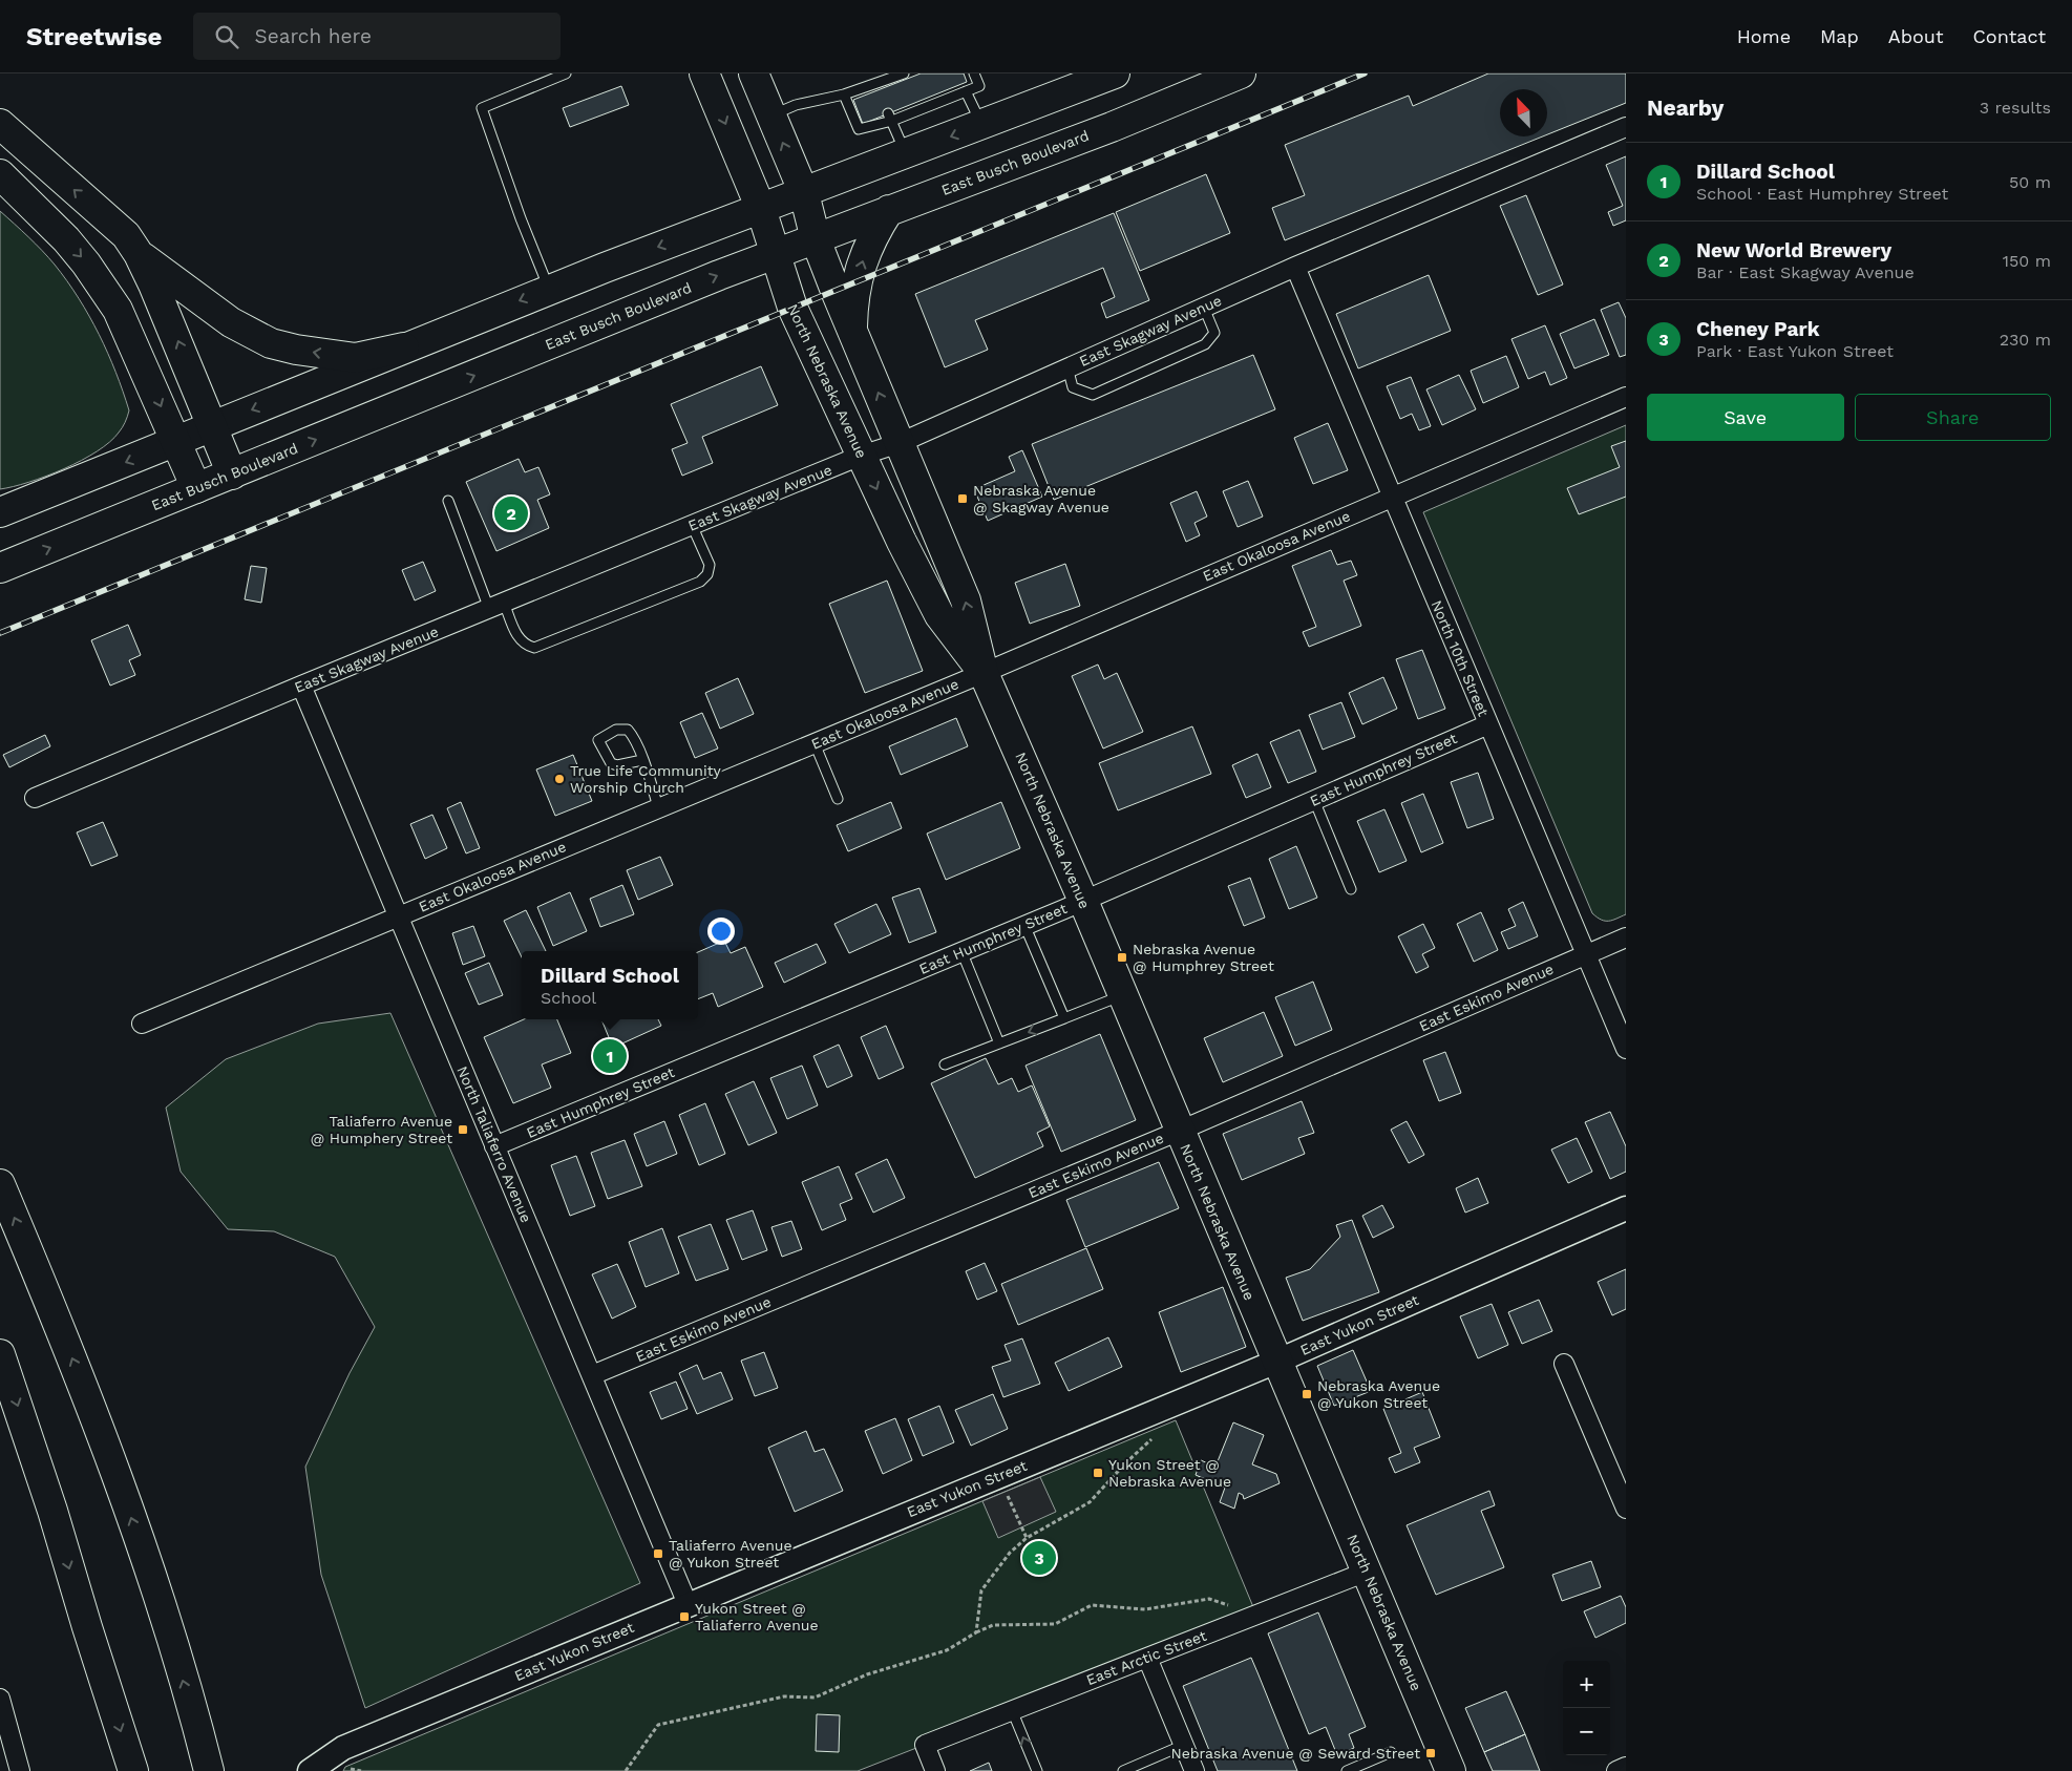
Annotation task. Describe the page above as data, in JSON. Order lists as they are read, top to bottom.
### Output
{
  "streets": {
    "main road": ["East Busch Boulevard", "North Nebraska Avenue"],
    "street": [
      "East Skagway Avenue",
      "East Okaloosa Avenue",
      "North 10th Street",
      "East Humphrey Street",
      "East Eskimo Avenue",
      "North Taliaferro Avenue",
      "East Yukon Street",
      "East Arctic Street"
    ]
  },
  "crossings": [
    ["East Busch Boulevard", "North Nebraska Avenue"],
    ["East Skagway Avenue", "North Nebraska Avenue"],
    ["East Skagway Avenue", "North 10th Street"],
    ["East Skagway Avenue", "North Taliaferro Avenue"],
    ["North Nebraska Avenue", "East Okaloosa Avenue"],
    ["North Nebraska Avenue", "East Humphrey Street"],
    ["North Nebraska Avenue", "East Eskimo Avenue"],
    ["North Nebraska Avenue", "East Yukon Street"],
    ["North Nebraska Avenue", "East Arctic Street"],
    ["East Okaloosa Avenue", "North 10th Street"],
    ["East Okaloosa Avenue", "North Taliaferro Avenue"],
    ["North 10th Street", "East Humphrey Street"],
    ["North 10th Street", "East Eskimo Avenue"],
    ["East Humphrey Street", "North Taliaferro Avenue"],
    ["East Eskimo Avenue", "North Taliaferro Avenue"],
    ["North Taliaferro Avenue", "East Yukon Street"]
  ],
  "places": {
    "transit": [
      "Nebraska Avenue @ Skagway Avenue",
      "Nebraska Avenue @ Humphrey Street",
      "Taliaferro Avenue @ Humphery Street",
      "Nebraska Avenue @ Yukon Street",
      "Yukon Street @ Nebraska Avenue",
      "Taliaferro Avenue @ Yukon Street",
      "Yukon Street @ Taliaferro Avenue",
      "Nebraska Avenue @ Seward Street"
    ],
    "other": ["True Life Community Worship Church"]
  },
  "north": "top left",
  "page": {
    "header": "Streetwise",
    "search": "Search here",
    "nav": [
      "Home",
      "Map",
      "About",
      "Contact"
    ],
    "heading": ["Nearby", "3 results"],
    "list": [
      {
        "mark": "1",
        "name": "Dillard School",
        "note": "School · East Humphrey Street",
        "value": "50 m"
      },
      {
        "mark": "2",
        "name": "New World Brewery",
        "note": "Bar · East Skagway Avenue",
        "value": "150 m"
      },
      {
        "mark": "3",
        "name": "Cheney Park",
        "note": "Park · East Yukon Street",
        "value": "230 m"
      }
    ],
    "buttons": ["Save", "Share"],
    "pins": ["2", "1", "3"],
    "popup": ["Dillard School", "School"],
    "map_buttons": ["+", "−"]
  }
}
